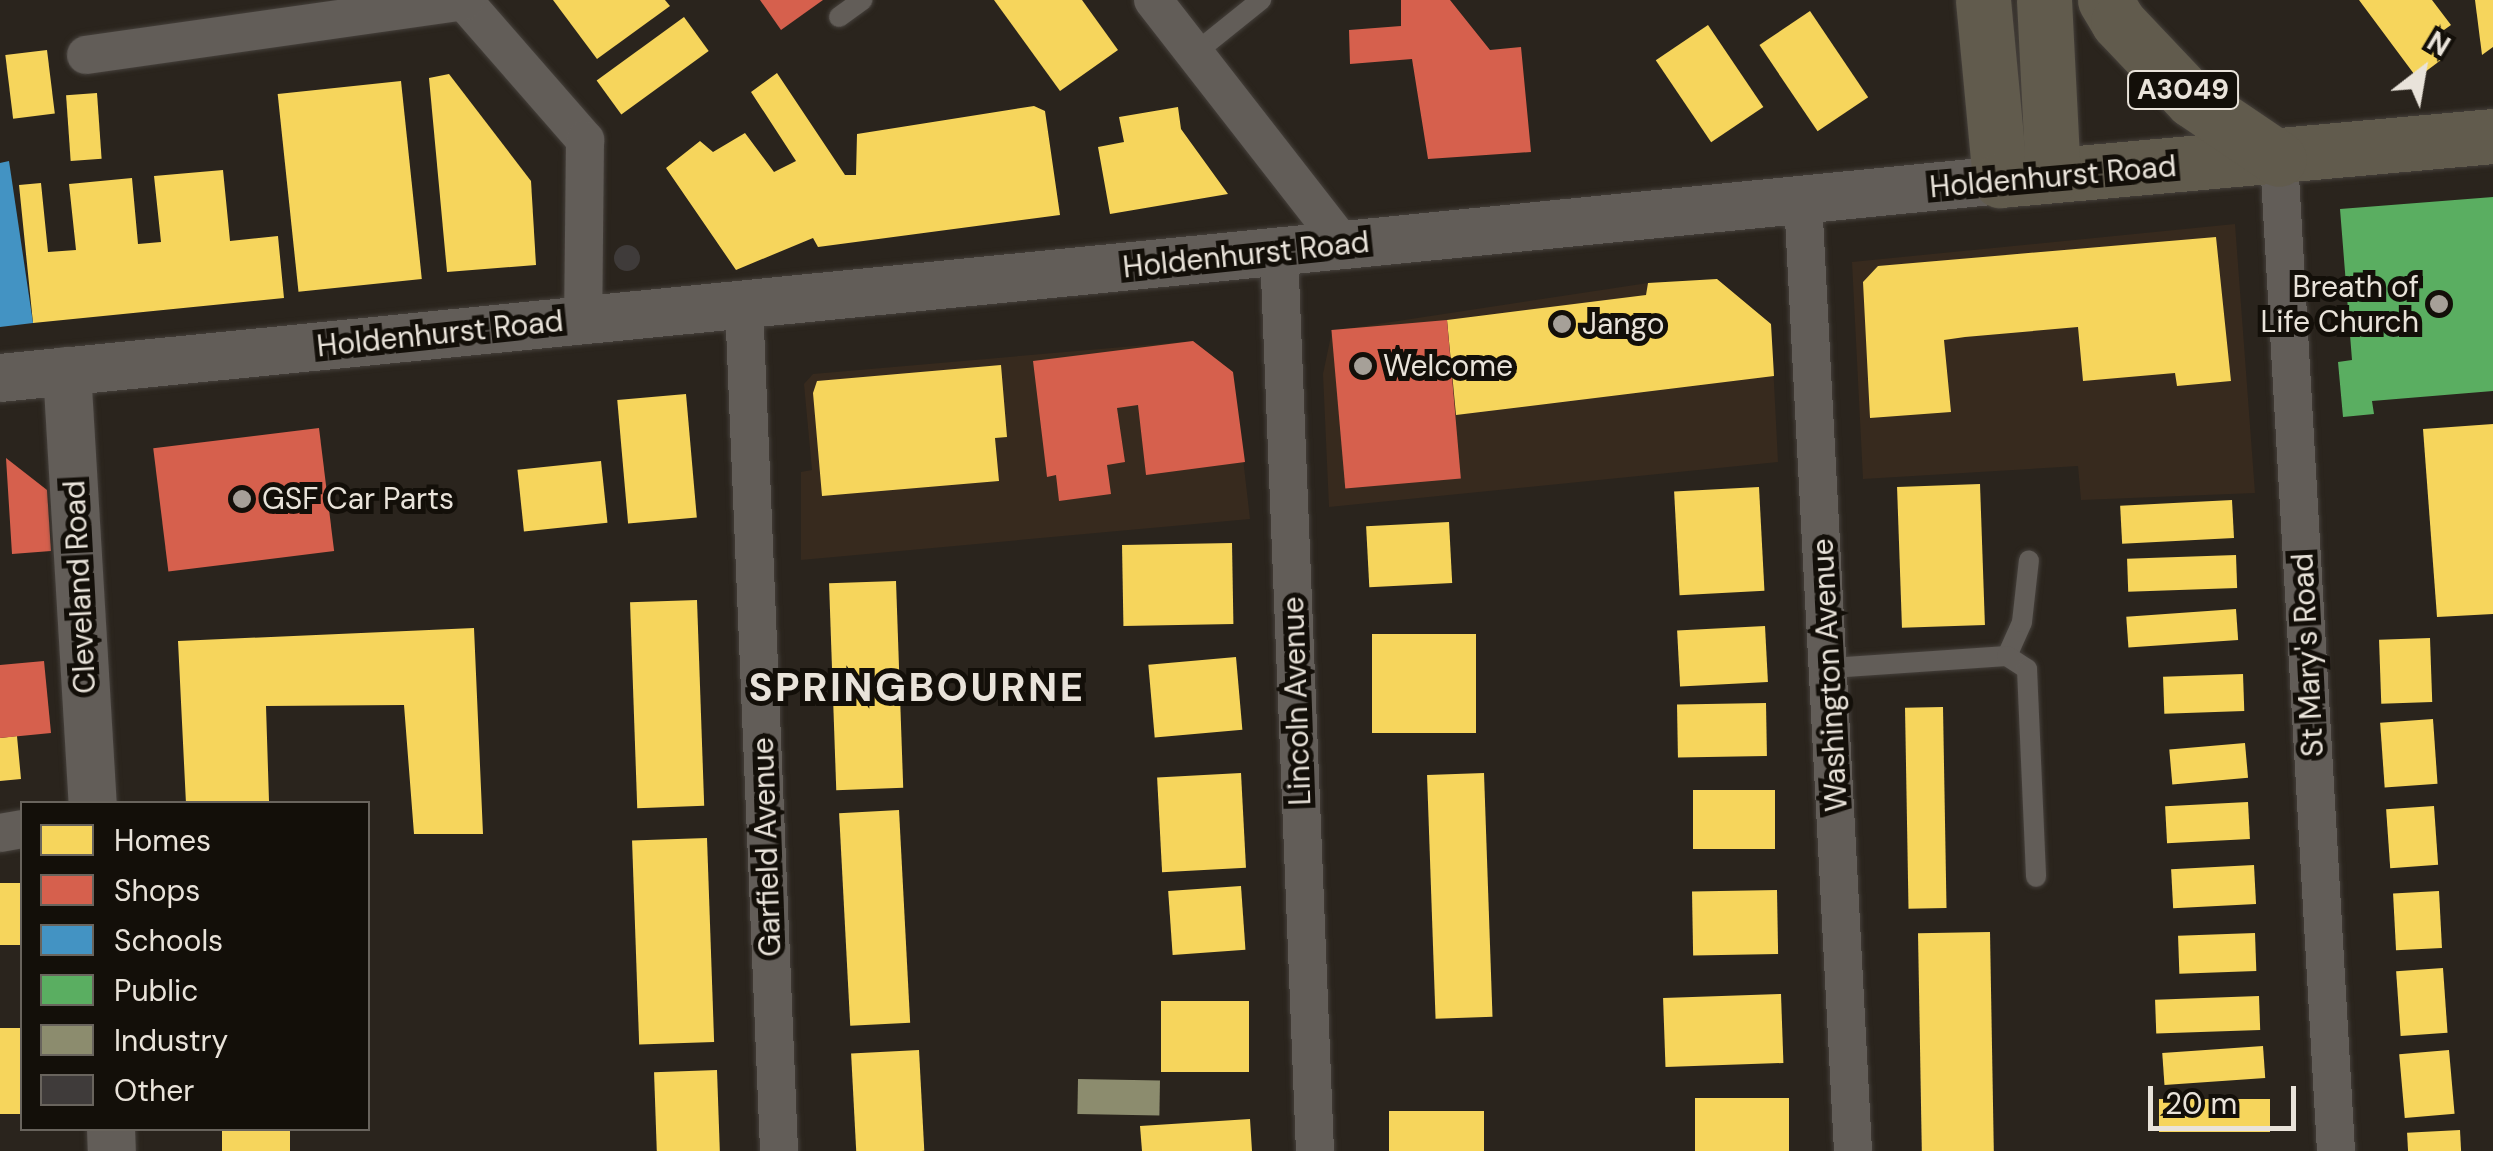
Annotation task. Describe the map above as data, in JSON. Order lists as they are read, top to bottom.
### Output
{
  "streets": {
    "main road": ["A3049", "Holdenhurst Road"],
    "street": [
      "Cleveland Road",
      "St Mary's Road",
      "Washington Avenue",
      "Lincoln Avenue",
      "Garfield Avenue"
    ]
  },
  "crossings": [
    ["A3049", "Holdenhurst Road"],
    ["A3049", "St Mary's Road"],
    ["Holdenhurst Road", "Cleveland Road"],
    ["Holdenhurst Road", "St Mary's Road"],
    ["Holdenhurst Road", "Washington Avenue"],
    ["Holdenhurst Road", "Lincoln Avenue"],
    ["Holdenhurst Road", "Garfield Avenue"]
  ],
  "districts": ["SPRINGBOURNE"],
  "places": [
    "Breath of Life Church",
    "Jango",
    "Welcome",
    "GSF Car Parts"
  ],
  "legend": [
    "Homes",
    "Shops",
    "Schools",
    "Public",
    "Industry",
    "Other"
  ],
  "scale_bar": "20 m",
  "north": "top right"
}
